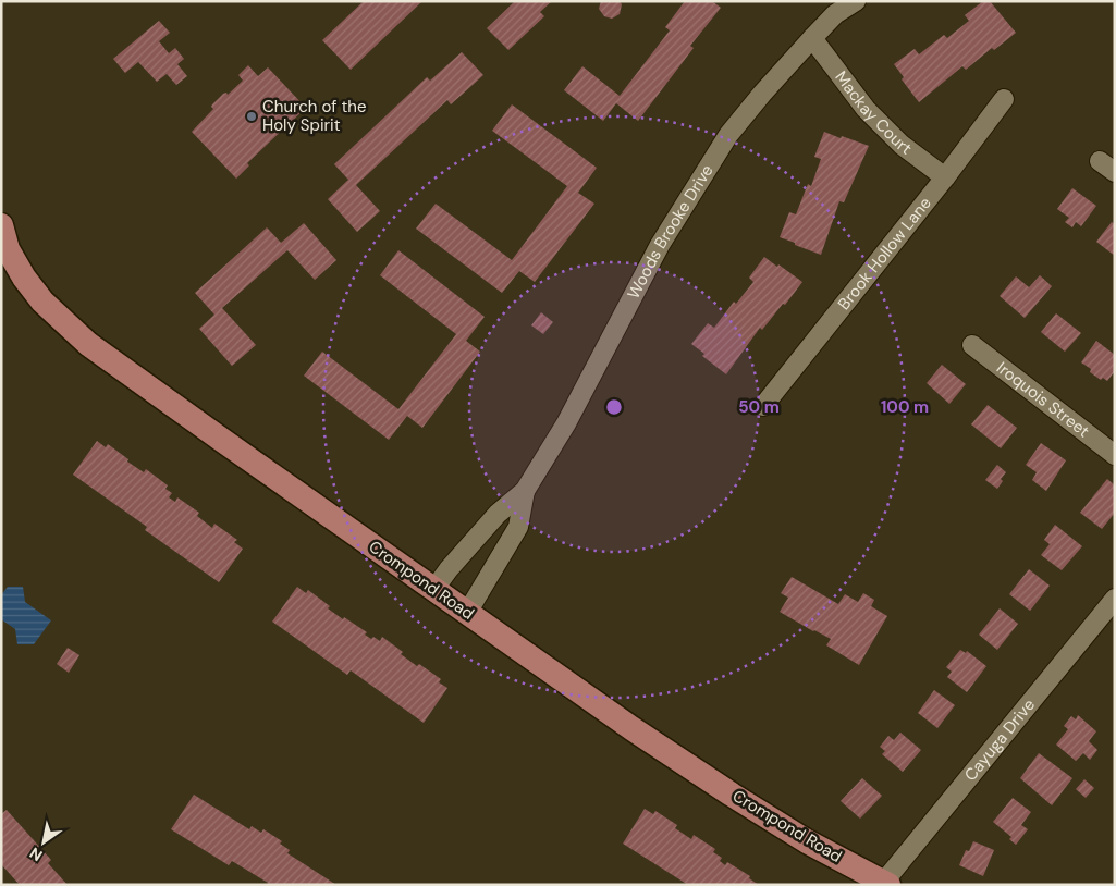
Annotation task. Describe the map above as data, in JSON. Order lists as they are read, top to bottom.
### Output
{
  "streets": {
    "main road": ["Crompond Road"],
    "street": [
      "Mackay Court",
      "Woods Brooke Drive",
      "Brook Hollow Lane",
      "Iroquois Street",
      "Cayuga Drive"
    ]
  },
  "crossings": [
    ["Mackay Court", "Woods Brooke Drive"],
    ["Mackay Court", "Brook Hollow Lane"],
    ["Woods Brooke Drive", "Crompond Road"],
    ["Crompond Road", "Cayuga Drive"]
  ],
  "places": ["Church of the Holy Spirit"],
  "north": "bottom left",
  "rings": ["50 m", "100 m"]
}
